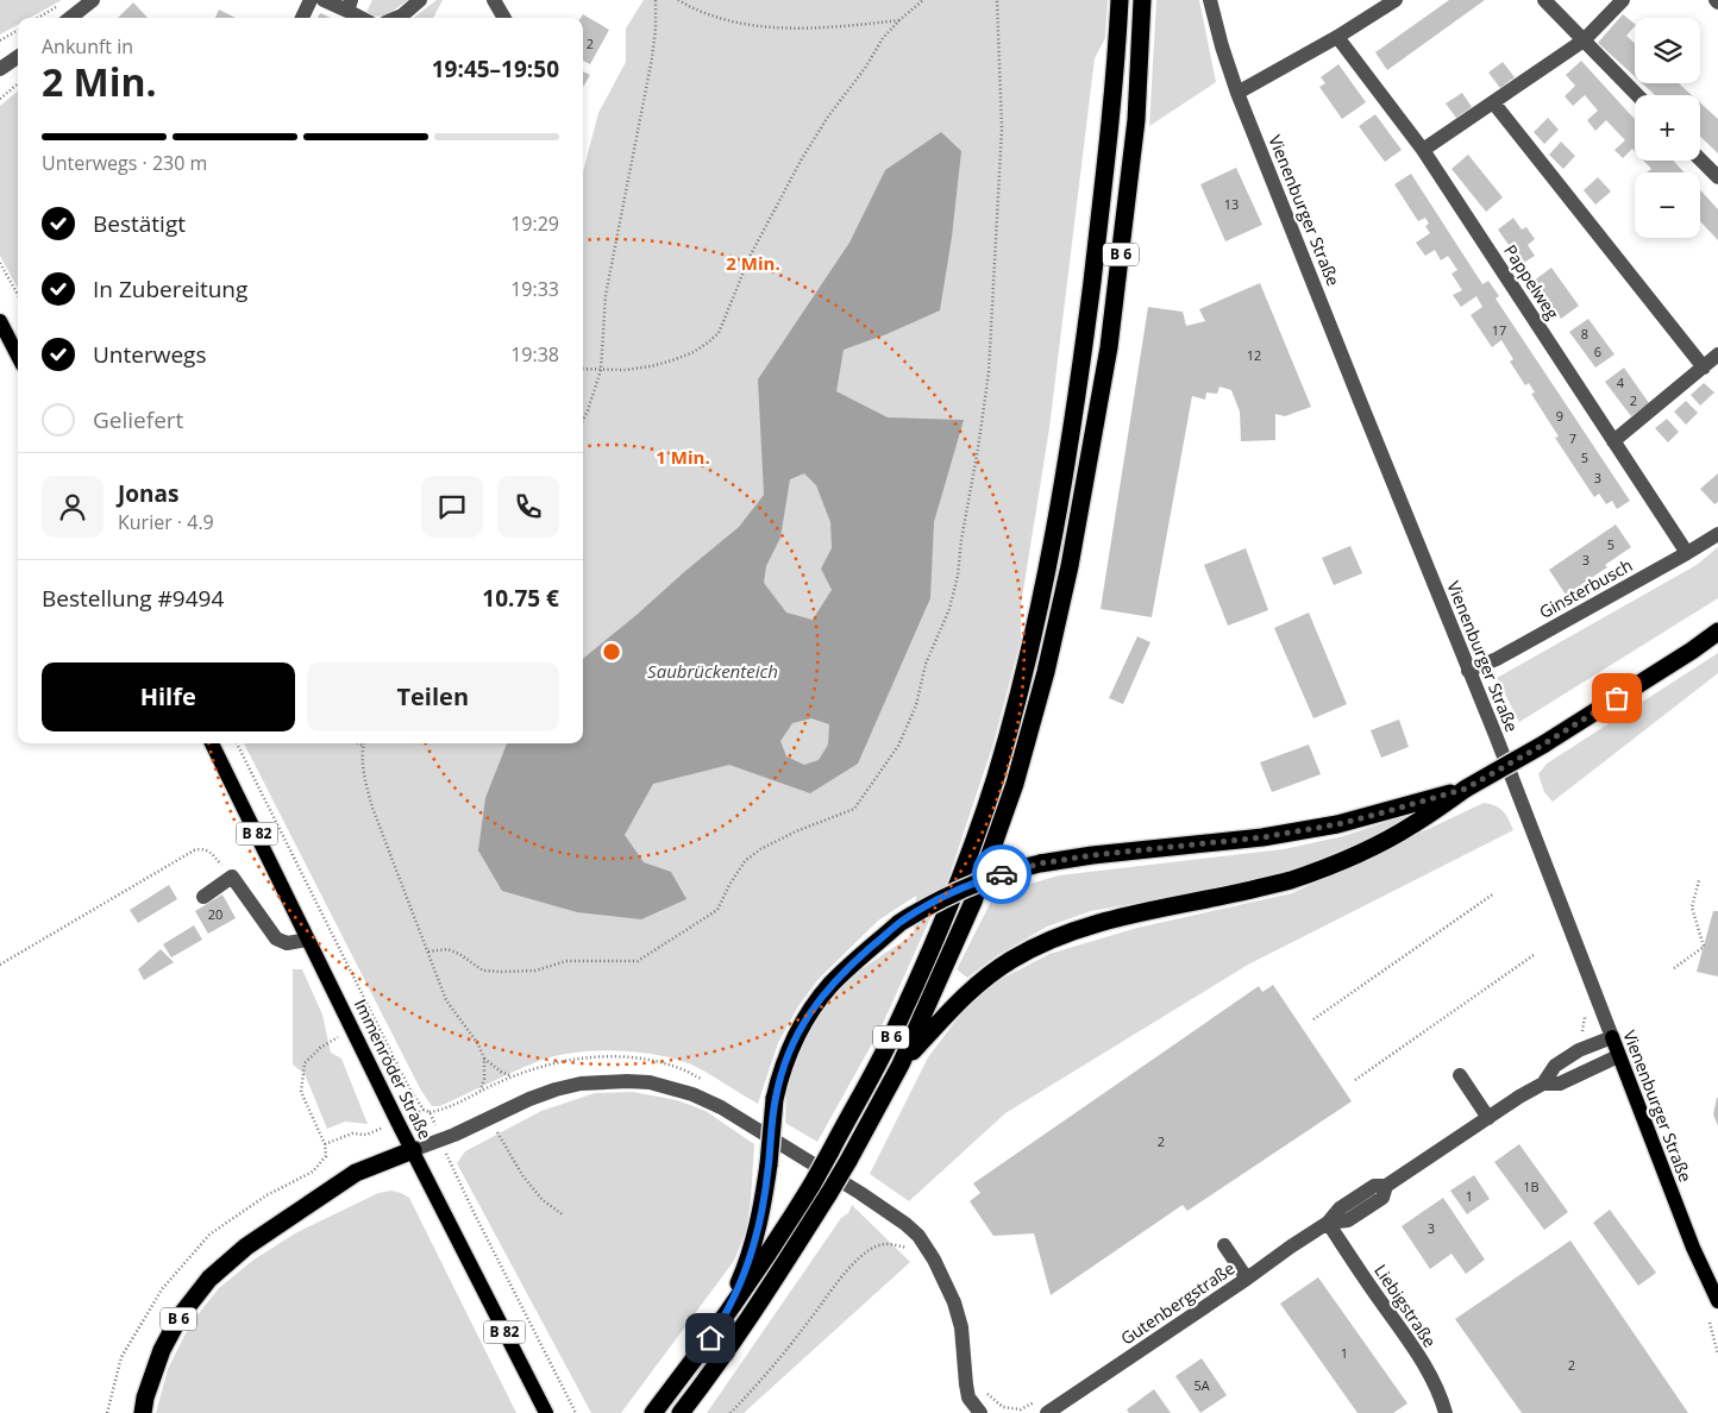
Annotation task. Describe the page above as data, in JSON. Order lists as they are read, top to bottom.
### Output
{
  "streets": {
    "highway": ["B 6"],
    "main road": ["Vienenburger Straße", "B 82", "Immenröder Straße"],
    "street": [
      "Pappelweg",
      "Ginsterbusch",
      "Gutenbergstraße",
      "Liebigstraße"
    ]
  },
  "crossings": [
    ["Vienenburger Straße", "Ginsterbusch"],
    ["Vienenburger Straße", "Gutenbergstraße"],
    ["B 6", "Immenröder Straße"],
    ["Pappelweg", "Ginsterbusch"],
    ["Gutenbergstraße", "Liebigstraße"]
  ],
  "water": ["Saubrückenteich"],
  "house_numbers": [
    "2",
    "13",
    "17",
    "8",
    "6",
    "12",
    "4",
    "2",
    "9",
    "7",
    "5",
    "3",
    "5",
    "3",
    "20",
    "2",
    "1B",
    "1",
    "3",
    "1",
    "2",
    "5A"
  ],
  "page": {
    "map_buttons": ["+", "−"],
    "heading": ["2 Min.", "Ankunft in", "19:45–19:50"],
    "panel": [
      "Jonas",
      "Kurier · 4.9",
      "Bestellung #9494",
      "10.75 €"
    ],
    "bar": "Unterwegs · 230 m",
    "list": [
      ["Bestätigt", "19:29"],
      ["In Zubereitung", "19:33"],
      ["Unterwegs", "19:38"],
      "Geliefert"
    ],
    "buttons": ["Hilfe", "Teilen"]
  },
  "rings": ["2 Min.", "1 Min."]
}
